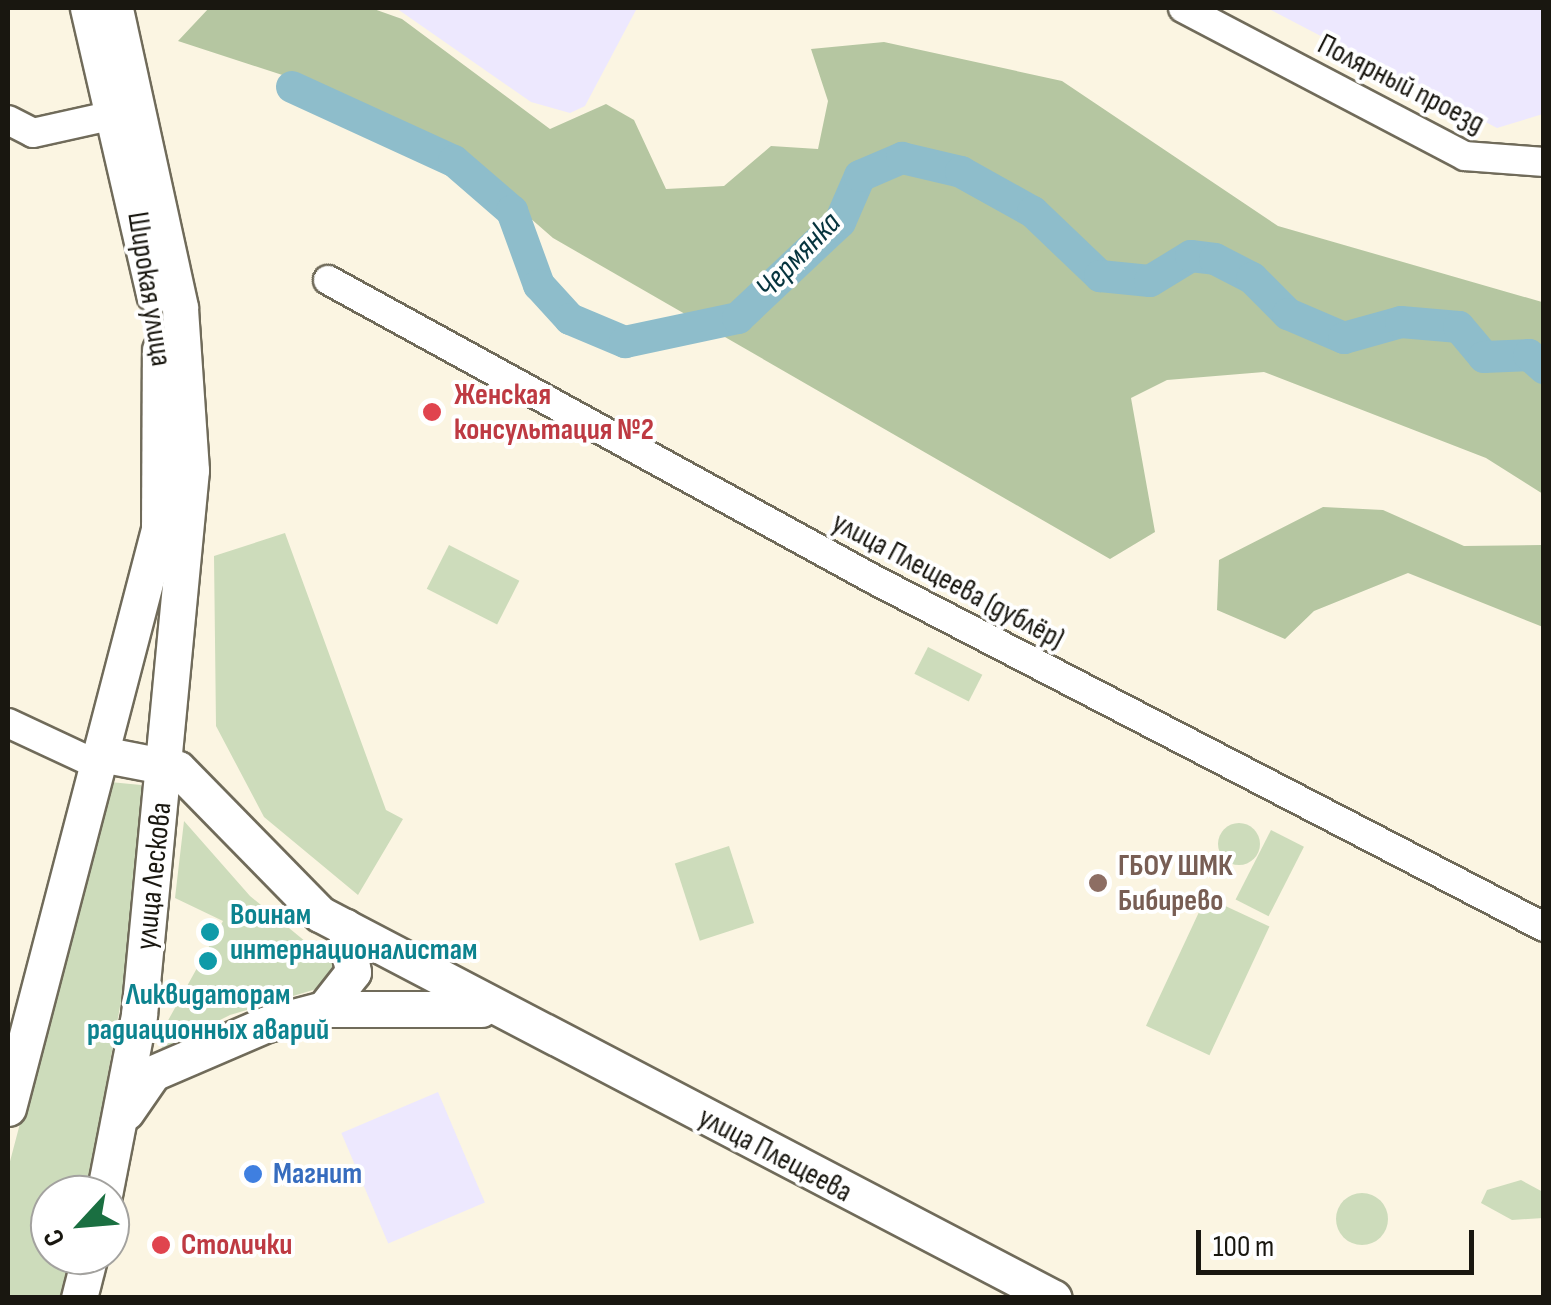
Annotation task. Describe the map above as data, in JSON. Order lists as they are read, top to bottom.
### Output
{
  "streets": {
    "main road": ["Широкая улица", "улица Лескова", "улица Плещеева"],
    "street": ["Полярный проезд", "улица Плещеева (дублёр)"]
  },
  "crossings": [
    ["Широкая улица", "улица Лескова"],
    ["улица Лескова", "улица Плещеева"]
  ],
  "water": ["Чермянка"],
  "places": [
    "Женская консультация №2",
    "ГБОУ ШМК Бибирево",
    "Воинам интернационалистам",
    "Ликвидаторам радиационных аварий",
    "Магнит",
    "Столички"
  ],
  "scale_bar": "100 m",
  "north": "bottom left"
}
